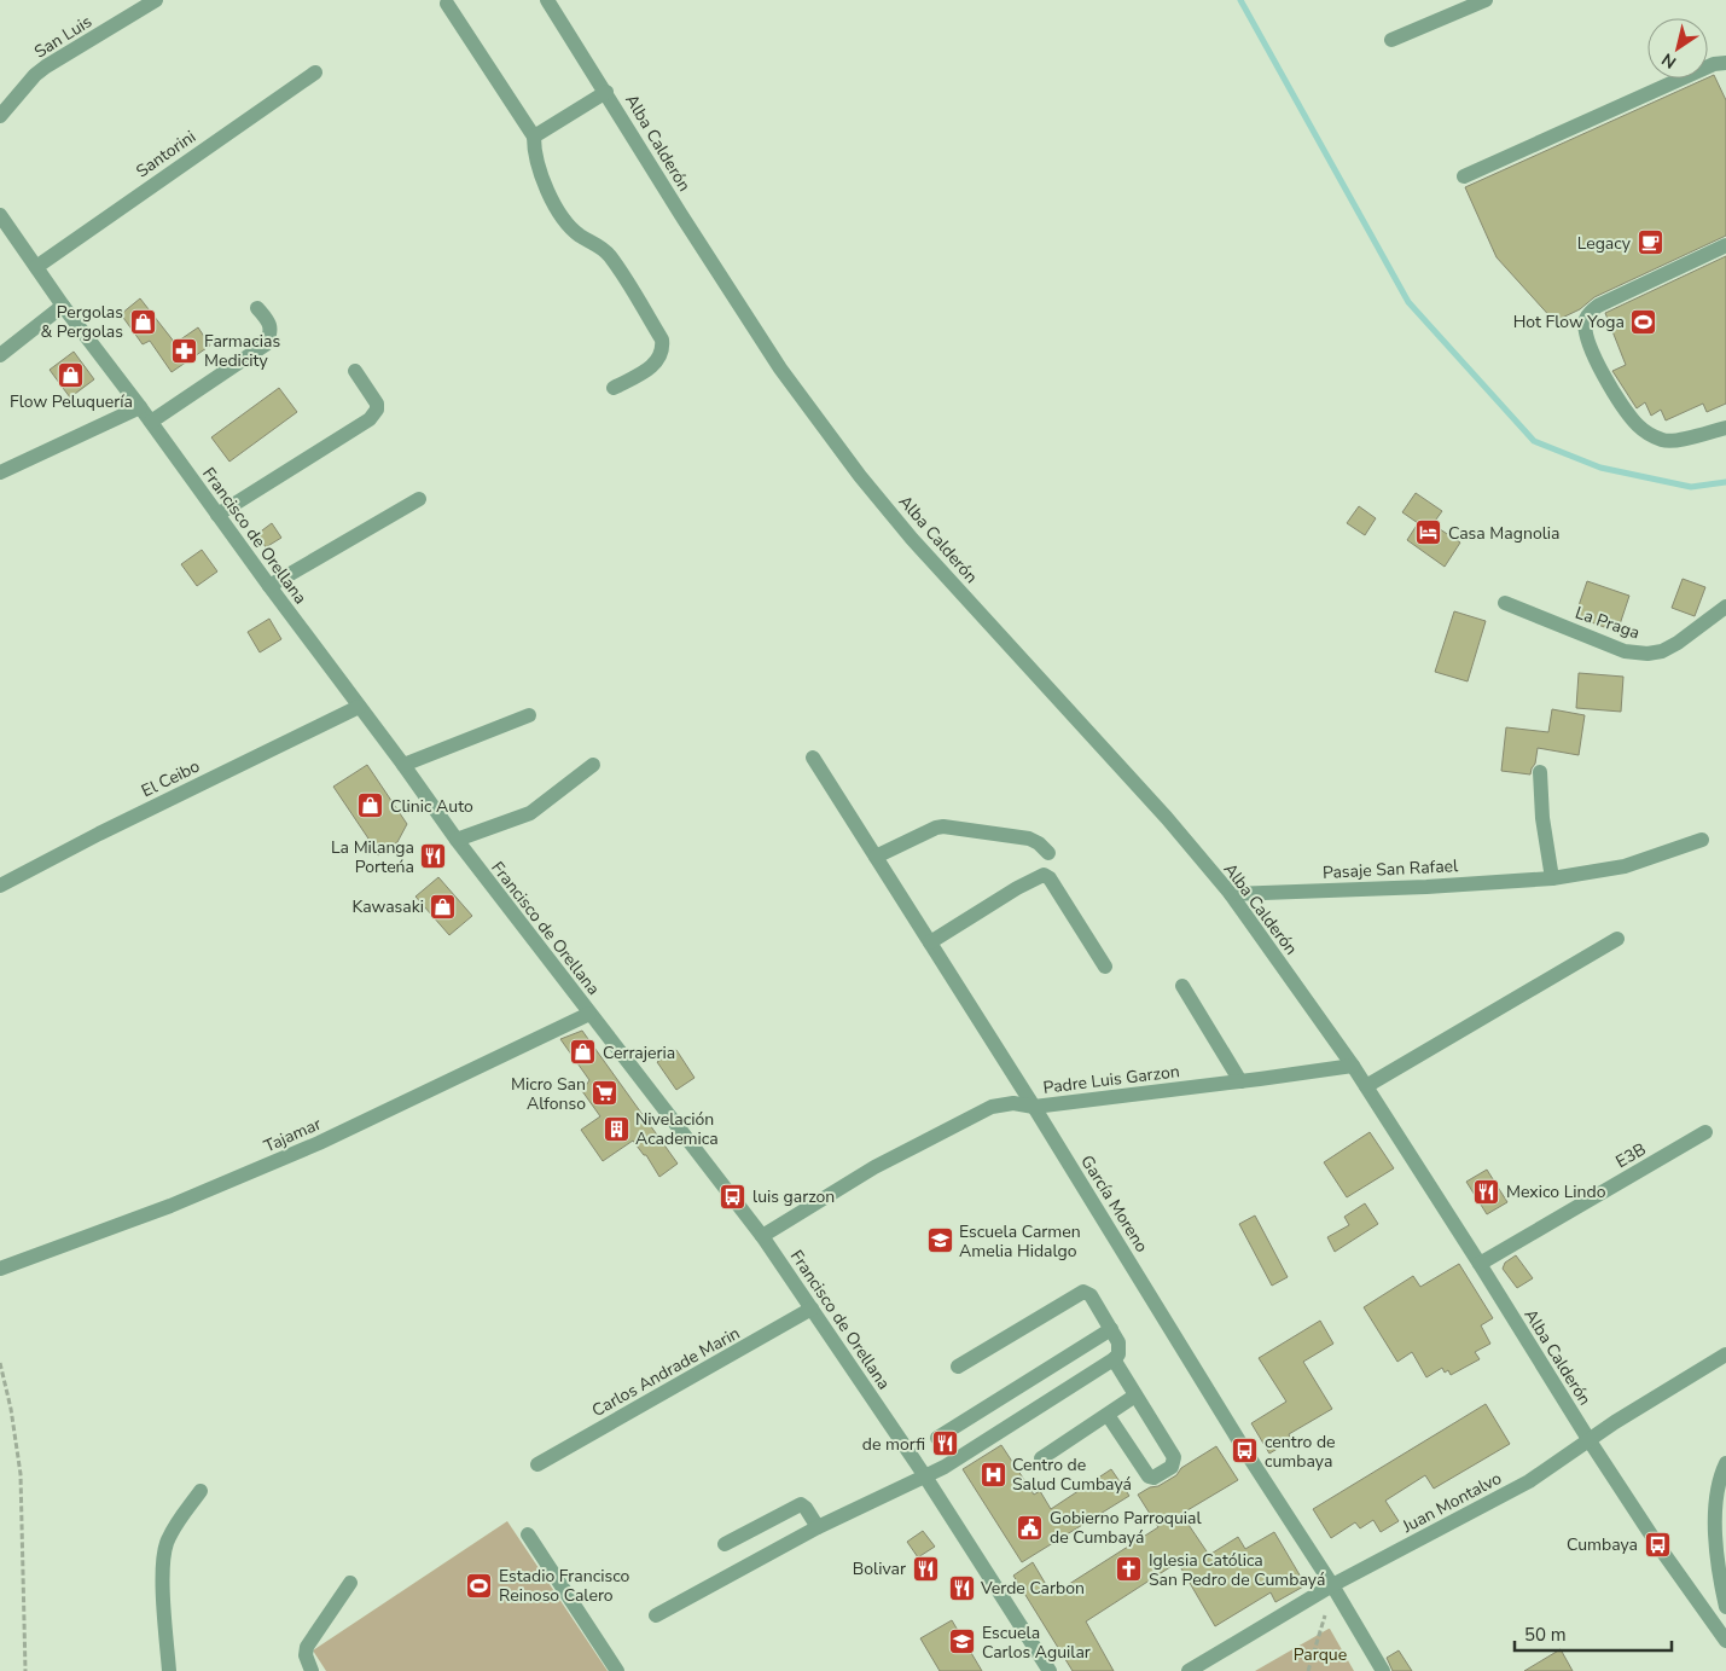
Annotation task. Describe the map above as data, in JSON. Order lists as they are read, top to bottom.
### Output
{
  "streets": {
    "street": [
      "San Luis",
      "Alba Calderón",
      "Santorini",
      "Francisco de Orellana",
      "La Praga",
      "El Ceibo",
      "Pasaje San Rafael",
      "Padre Luis Garzon",
      "Tajamar",
      "E3B",
      "García Moreno",
      "Carlos Andrade Marin",
      "Juan Montalvo"
    ]
  },
  "crossings": [
    ["Alba Calderón", "Pasaje San Rafael"],
    ["Alba Calderón", "Padre Luis Garzon"],
    ["Alba Calderón", "E3B"],
    ["Alba Calderón", "Juan Montalvo"],
    ["Santorini", "Francisco de Orellana"],
    ["Francisco de Orellana", "El Ceibo"],
    ["Francisco de Orellana", "Padre Luis Garzon"],
    ["Francisco de Orellana", "Tajamar"],
    ["Francisco de Orellana", "Carlos Andrade Marin"],
    ["Padre Luis Garzon", "García Moreno"],
    ["García Moreno", "Juan Montalvo"]
  ],
  "parks": ["Parque"],
  "places": {
    "cafe": ["Legacy"],
    "shop": [
      "Pergolas & Pergolas",
      "Flow Peluquería",
      "Clinic Auto",
      "Kawasaki",
      "Cerrajeria"
    ],
    "sports": ["Hot Flow Yoga", "Estadio Francisco Reinoso Calero"],
    "pharmacy": ["Farmacias Medicity"],
    "hotel": ["Casa Magnolia"],
    "restaurant": [
      "La Milanga Porteńa",
      "Mexico Lindo",
      "de morfi",
      "Bolivar",
      "Verde Carbon"
    ],
    "supermarket": ["Micro San Alfonso"],
    "building": ["Nivelación Academica"],
    "bus stop": ["luis garzon", "centro de cumbaya", "Cumbaya"],
    "school or university": ["Escuela Carmen Amelia Hidalgo", "Escuela Carlos Aguilar"],
    "hospital": ["Centro de Salud Cumbayá"],
    "public building": ["Gobierno Parroquial de Cumbayá"],
    "church": ["Iglesia Católica San Pedro de Cumbayá"]
  },
  "scale_bar": "50 m",
  "north": "bottom left"
}
